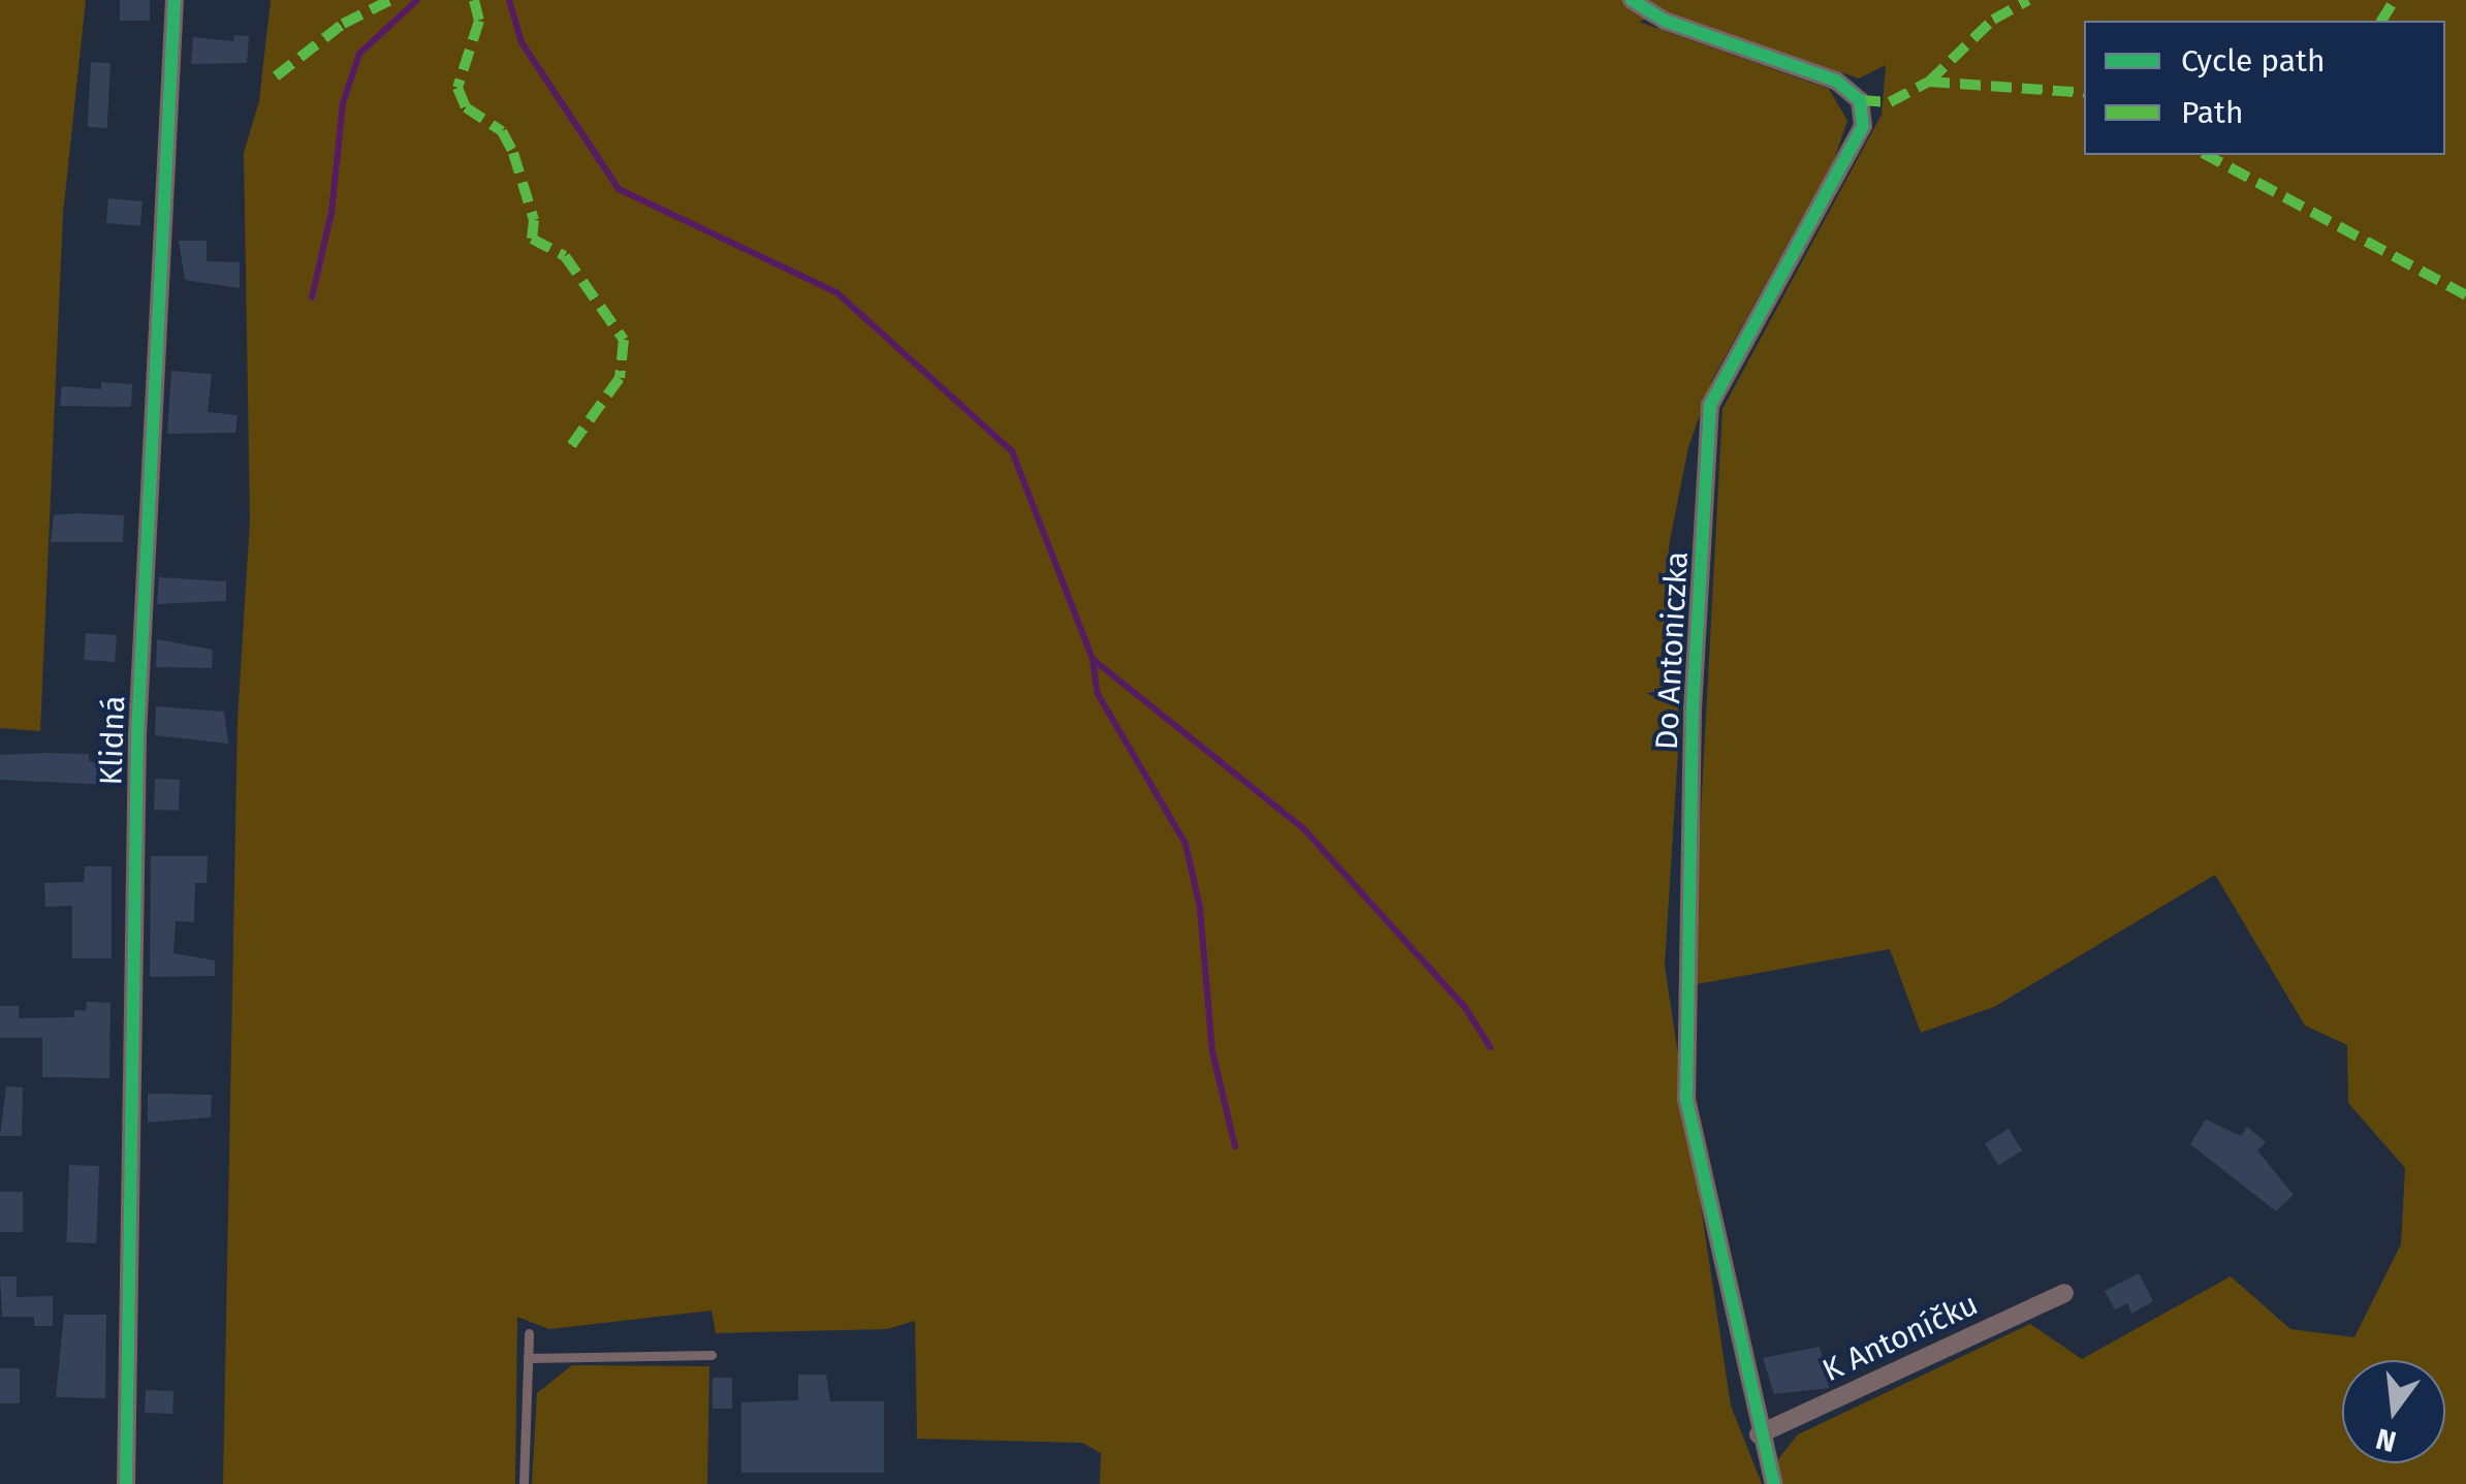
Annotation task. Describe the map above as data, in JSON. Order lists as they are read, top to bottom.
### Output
{
  "streets": {
    "street": ["Do Antoniczka", "Klidná", "K Antoníčku"]
  },
  "crossings": [
    ["Do Antoniczka", "K Antoníčku"]
  ],
  "legend": ["Cycle path", "Path"],
  "north": "bottom"
}
